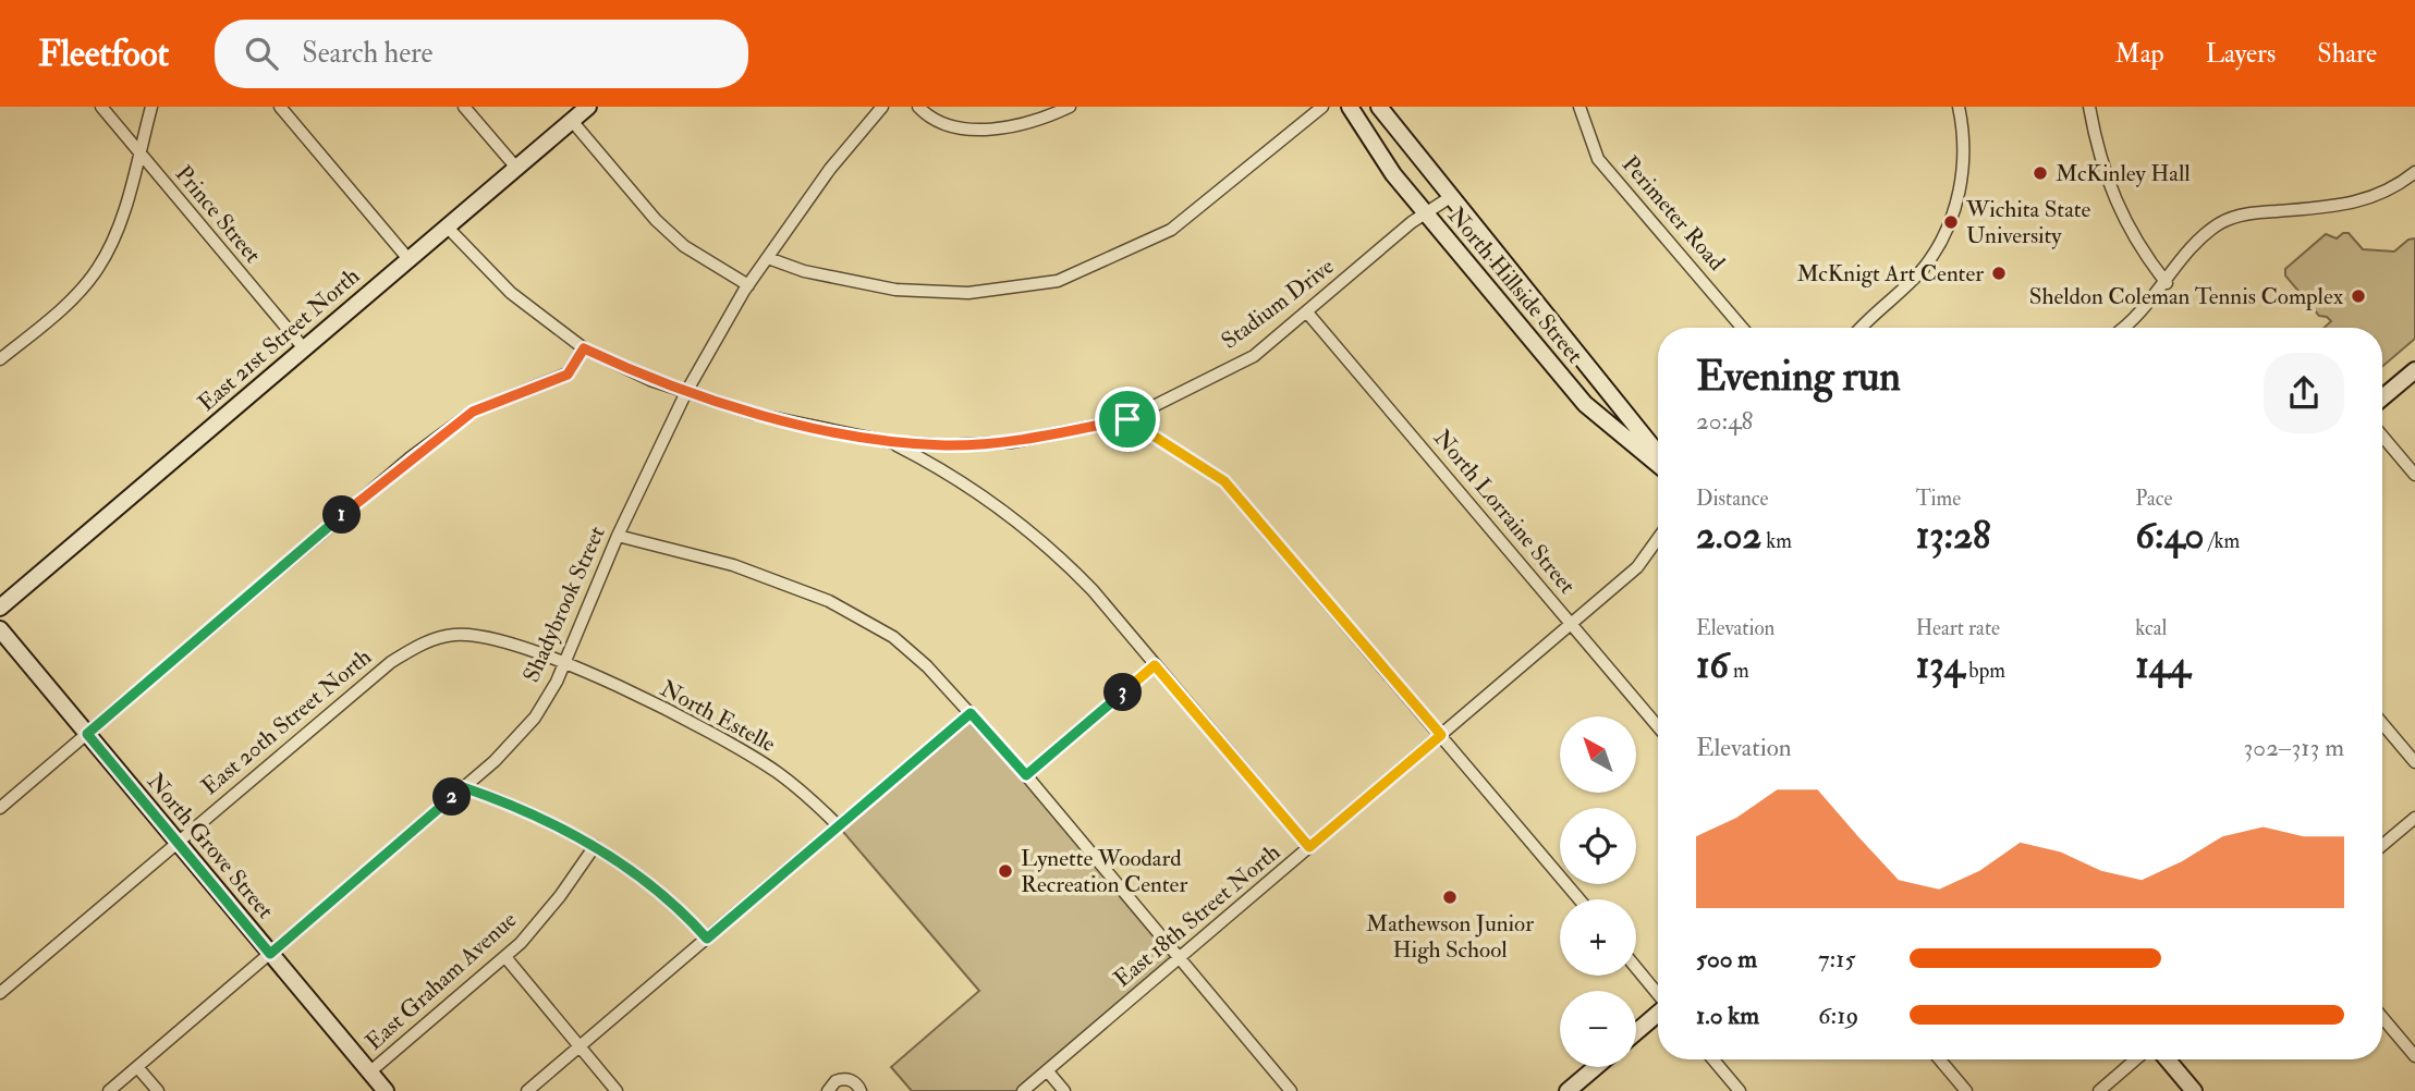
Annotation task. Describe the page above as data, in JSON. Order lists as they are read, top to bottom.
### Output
{
  "streets": {
    "main road": ["North Hillside Street", "East 21st Street North", "North Grove Street"],
    "street": [
      "Perimeter Road",
      "Prince Street",
      "Stadium Drive",
      "North Lorraine Street",
      "Shadybrook Street",
      "North Estelle",
      "East 20th Street North",
      "East 18th Street North",
      "East Graham Avenue"
    ]
  },
  "crossings": [
    ["Prince Street", "East 21st Street North"],
    ["North Hillside Street", "Stadium Drive"],
    ["Stadium Drive", "East 21st Street North"],
    ["Stadium Drive", "North Lorraine Street"],
    ["Stadium Drive", "Shadybrook Street"],
    ["North Lorraine Street", "East 18th Street North"],
    ["Shadybrook Street", "North Estelle"],
    ["Shadybrook Street", "East 20th Street North"],
    ["Shadybrook Street", "North Grove Street"],
    ["North Estelle", "East 20th Street North"],
    ["East 20th Street North", "North Grove Street"],
    ["North Grove Street", "East Graham Avenue"]
  ],
  "places": [
    "McKinley Hall",
    "Wichita State University",
    "McKnigt Art Center",
    "Sheldon Coleman Tennis Complex",
    "Lynette Woodard Recreation Center",
    "Mathewson Junior High School"
  ],
  "north": "top left",
  "page": {
    "header": "Fleetfoot",
    "search": "Search here",
    "nav": ["Map", "Layers", "Share"],
    "heading": ["Evening run", "20:48"],
    "stats": [
      ["Distance", "2.02 km"],
      ["Time", "13:28"],
      ["Pace", "6:40 /km"],
      ["Elevation", "16 m"],
      ["Heart rate", "134 bpm"],
      ["kcal", "144"]
    ],
    "pins": ["1", "3", "2"],
    "map_buttons": ["+", "−"],
    "chart": ["Elevation", "302–313 m"],
    "list": [
      {
        "name": "500 m",
        "note": "7:15"
      },
      {
        "name": "1.0 km",
        "note": "6:19"
      }
    ]
  }
}
